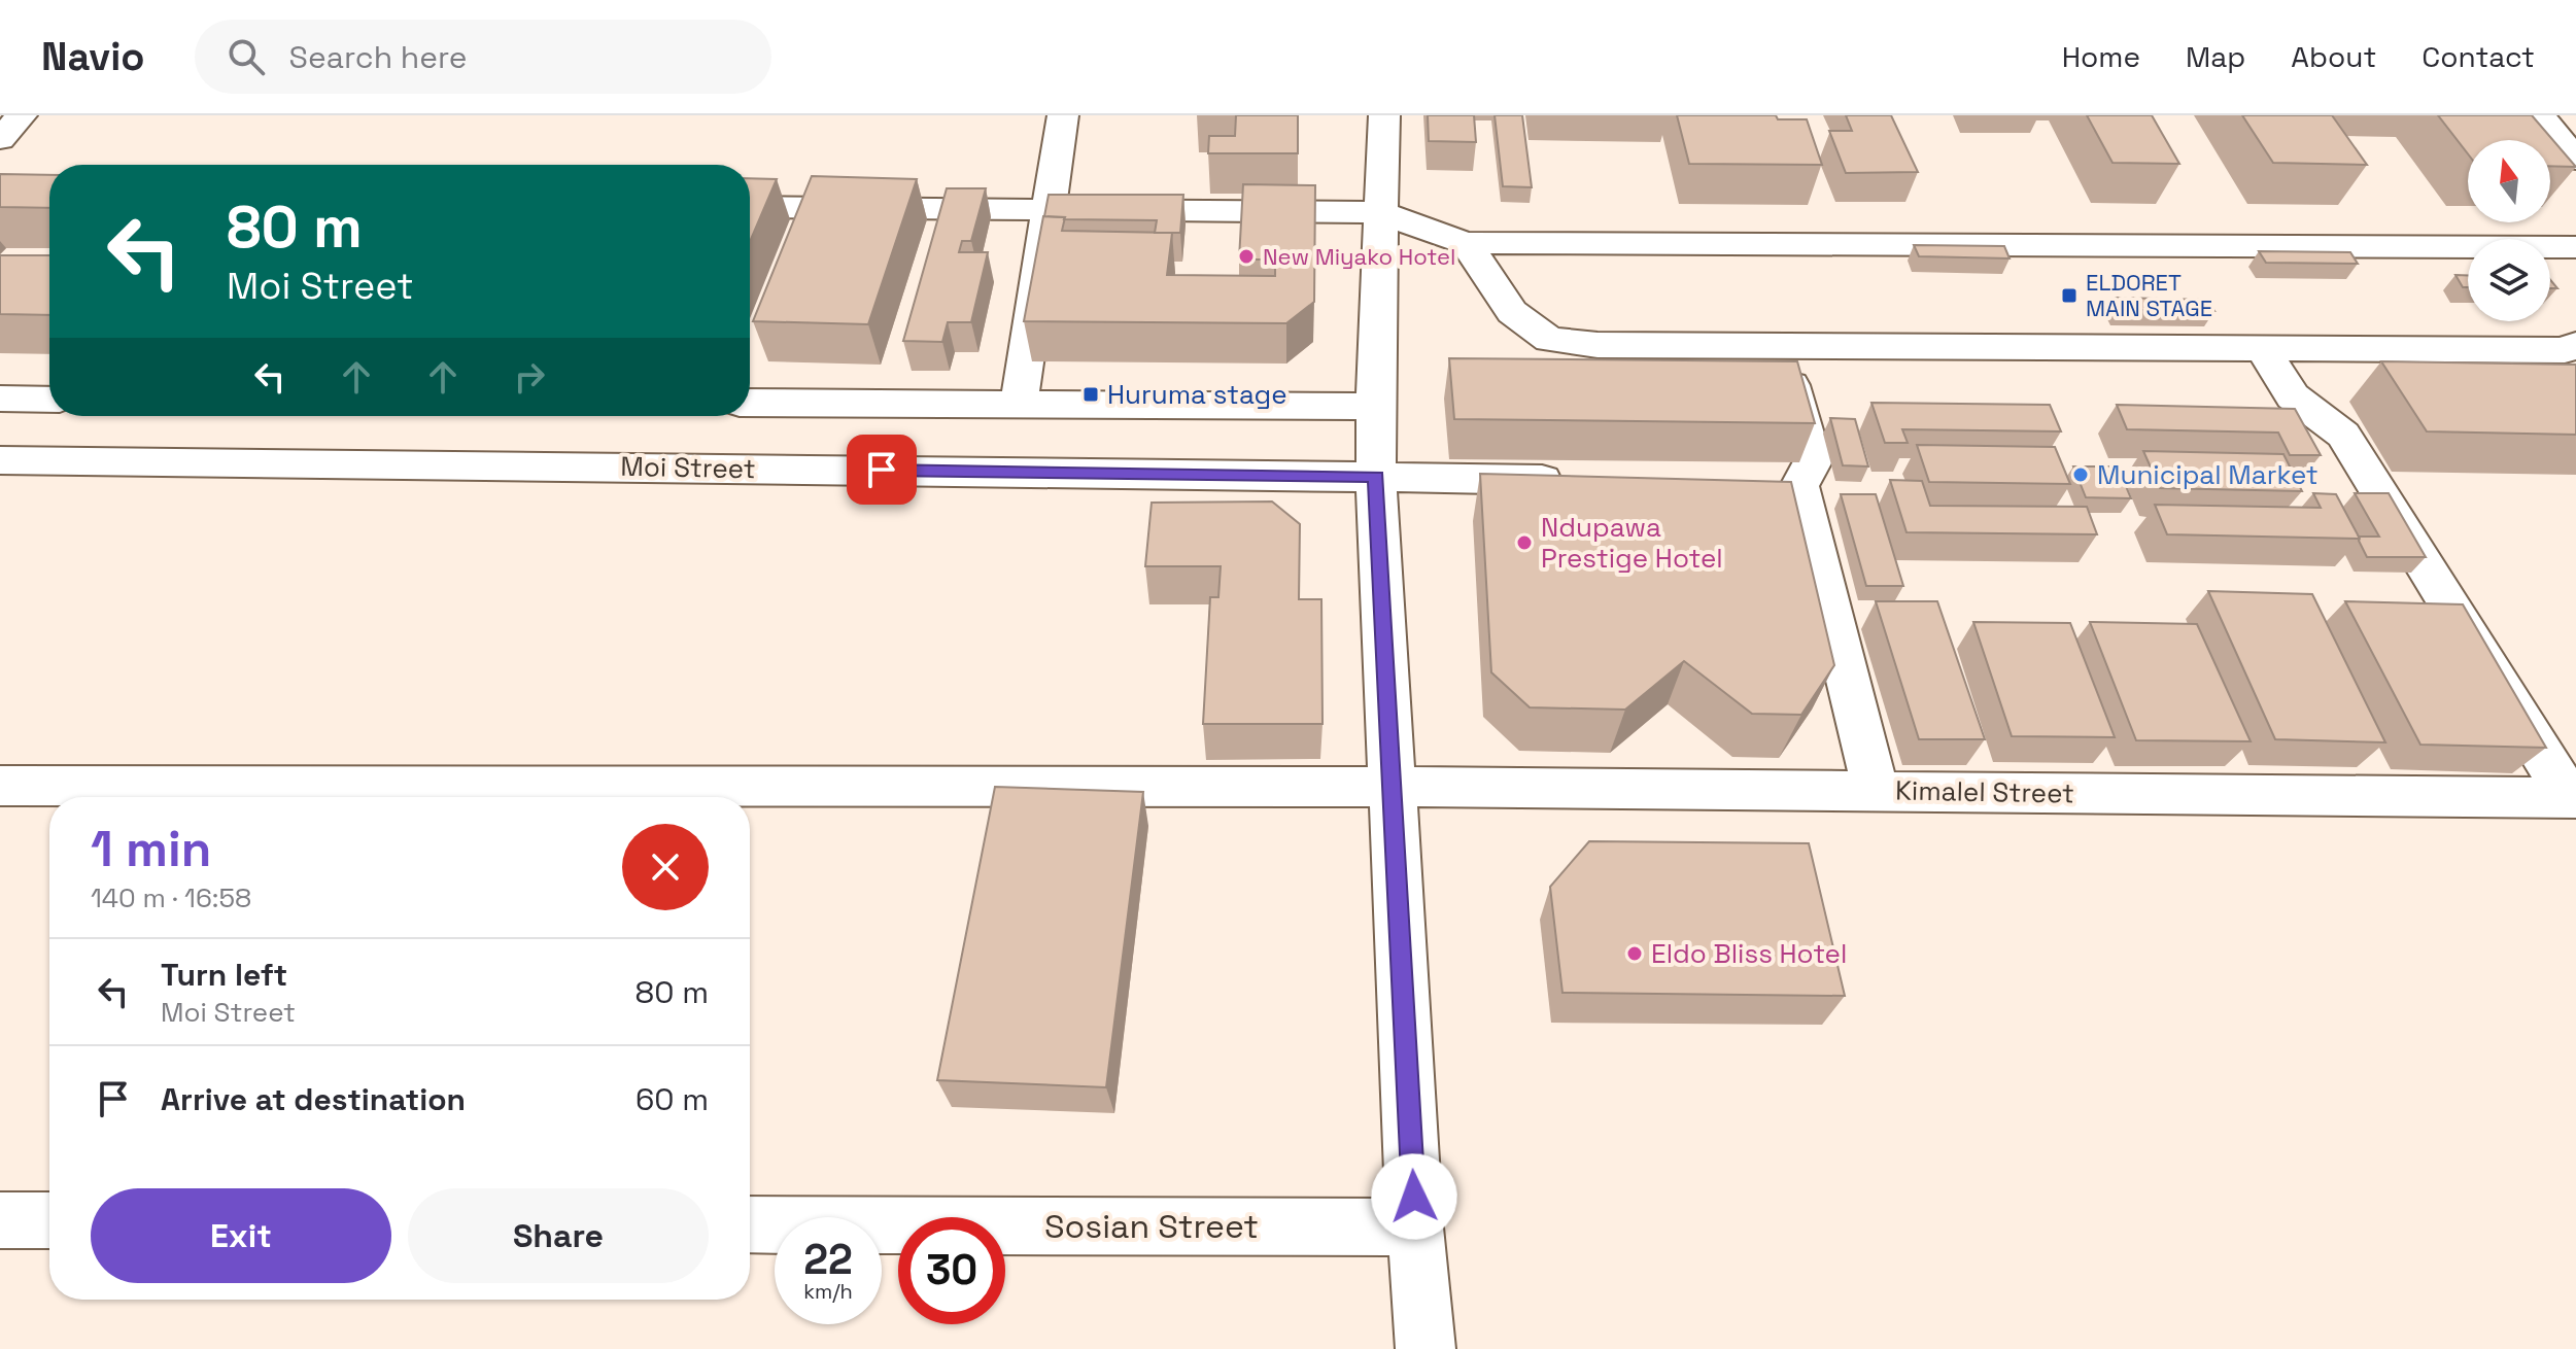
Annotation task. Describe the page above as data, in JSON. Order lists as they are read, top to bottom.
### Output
{
  "streets": {
    "street": ["Moi Street", "Kimalel Street", "Sosian Street"]
  },
  "places": {
    "other": [
      "New Miyako Hotel",
      "Municipal Market",
      "Ndupawa Prestige Hotel",
      "Eldo Bliss Hotel"
    ],
    "transit": ["ELDORET MAIN STAGE", "Huruma stage"]
  },
  "north": "top",
  "page": {
    "header": "Navio",
    "search": "Search here",
    "nav": [
      "Home",
      "Map",
      "About",
      "Contact"
    ],
    "turn": ["80 m", "Moi Street"],
    "heading": ["1 min", "140 m · 16:58"],
    "list": [
      {
        "name": "Turn left",
        "note": "Moi Street",
        "value": "80 m"
      },
      {
        "name": "Arrive at destination",
        "value": "60 m"
      }
    ],
    "buttons": ["Exit", "Share"],
    "speed": "22 km/h",
    "limit": "30"
  }
}
